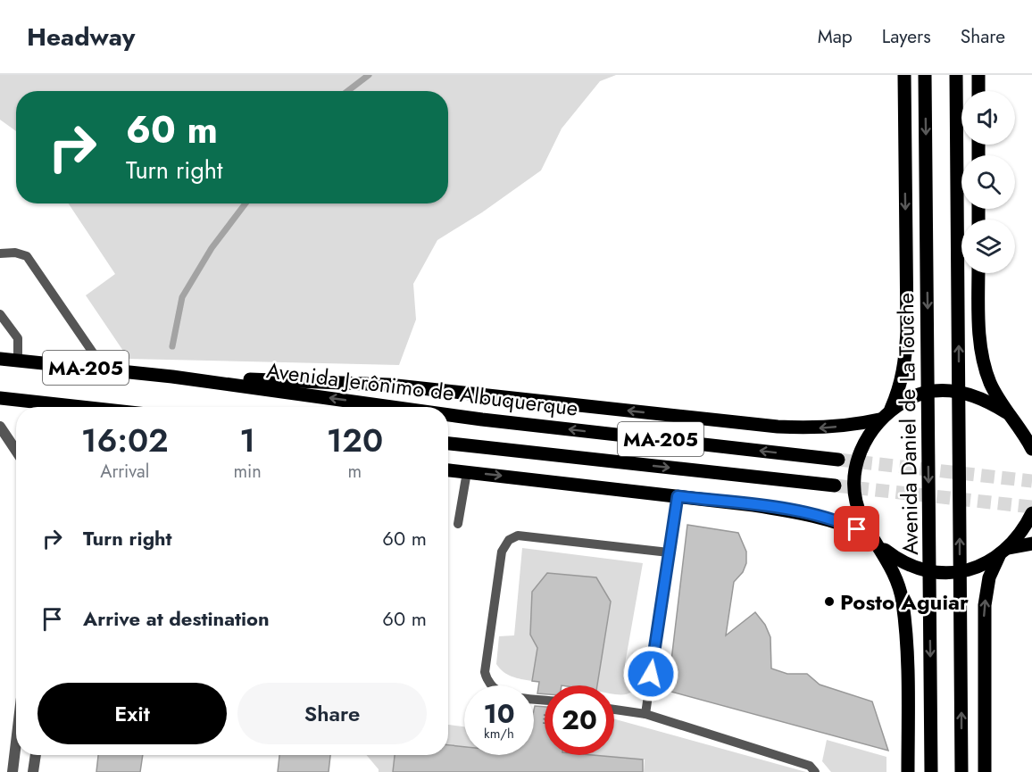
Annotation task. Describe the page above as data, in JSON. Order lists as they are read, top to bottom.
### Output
{
  "streets": {
    "main road": ["MA-205", "Avenida Jerônimo de Albuquerque", "Avenida Daniel de La Touche"]
  },
  "places": ["Posto Aguiar"],
  "page": {
    "header": "Headway",
    "nav": ["Map", "Layers", "Share"],
    "turn": ["60 m", "Turn right"],
    "eta": [
      "16:02",
      "Arrival",
      "1",
      "min",
      "120",
      "m"
    ],
    "list": [
      {
        "name": "Turn right",
        "value": "60 m"
      },
      {
        "name": "Arrive at destination",
        "value": "60 m"
      }
    ],
    "buttons": ["Exit", "Share"],
    "speed": "10 km/h",
    "limit": "20"
  }
}
